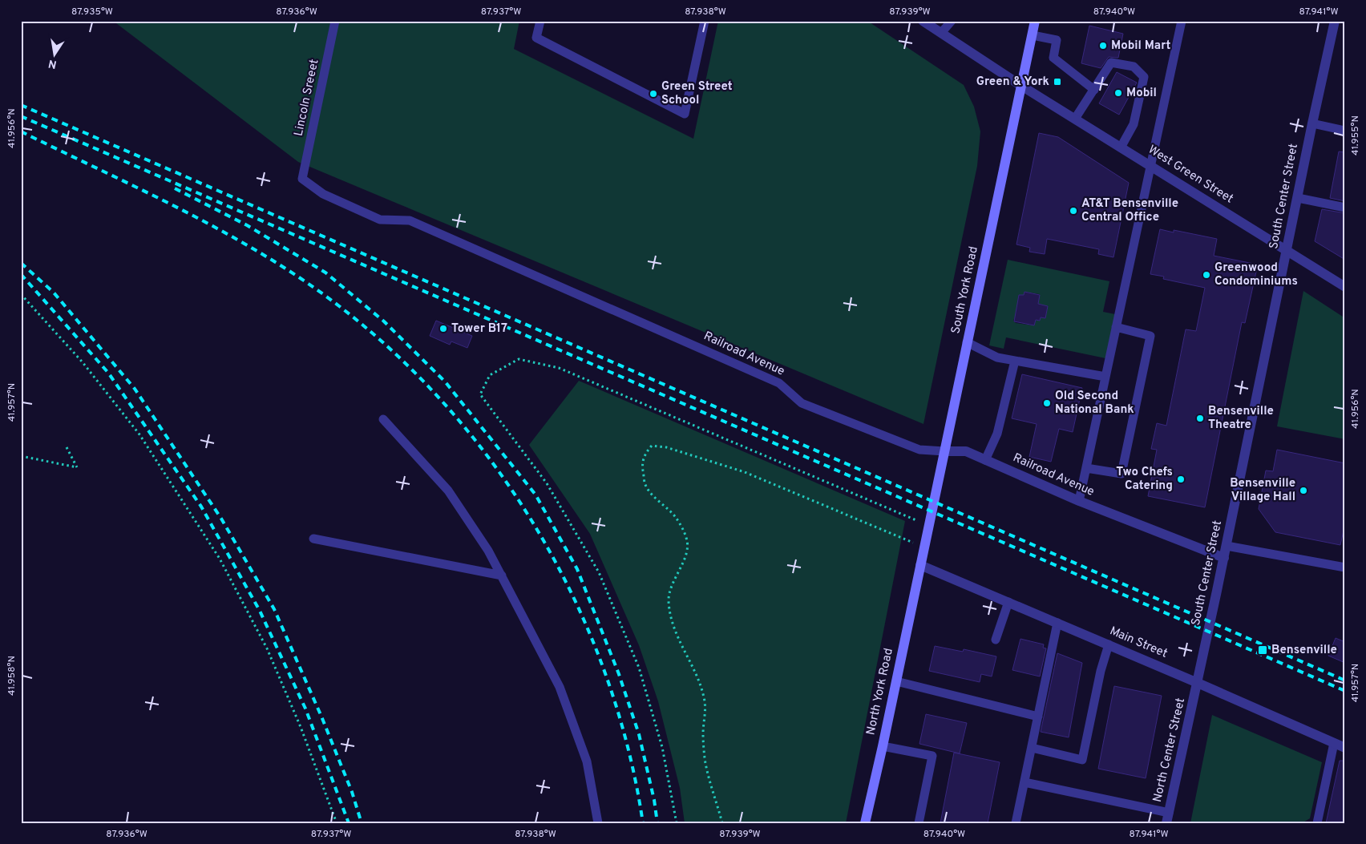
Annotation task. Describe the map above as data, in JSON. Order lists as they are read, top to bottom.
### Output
{
  "streets": {
    "main road": ["South York Road", "North York Road"],
    "street": [
      "West Green Street",
      "South Center Street",
      "Railroad Avenue",
      "Main Street",
      "North Center Street"
    ],
    "lane": ["Lincoln Sreeet"]
  },
  "crossings": [
    ["Lincoln Sreeet", "Railroad Avenue"],
    ["West Green Street", "South Center Street"],
    ["West Green Street", "South York Road"],
    ["South Center Street", "Railroad Avenue"],
    ["South Center Street", "Main Street"],
    ["South Center Street", "North Center Street"],
    ["South York Road", "Railroad Avenue"],
    ["South York Road", "Main Street"],
    ["South York Road", "North York Road"],
    ["Main Street", "North York Road"],
    ["Main Street", "North Center Street"]
  ],
  "places": {
    "other": [
      "Mobil Mart",
      "Mobil",
      "Green Street School",
      "AT&T Bensenville Central Office",
      "Greenwood Condominiums",
      "Tower B17",
      "Old Second National Bank",
      "Bensenville Theatre",
      "Two Chefs Catering",
      "Bensenville Village Hall"
    ],
    "transit": ["Green & York", "Bensenville"]
  },
  "north": "bottom",
  "coordinates": [
    "87.935°W",
    "87.936°W",
    "87.937°W",
    "87.938°W",
    "87.939°W",
    "87.940°W",
    "87.941°W",
    "41.956°N",
    "41.955°N",
    "41.957°N",
    "41.958°N"
  ]
}
